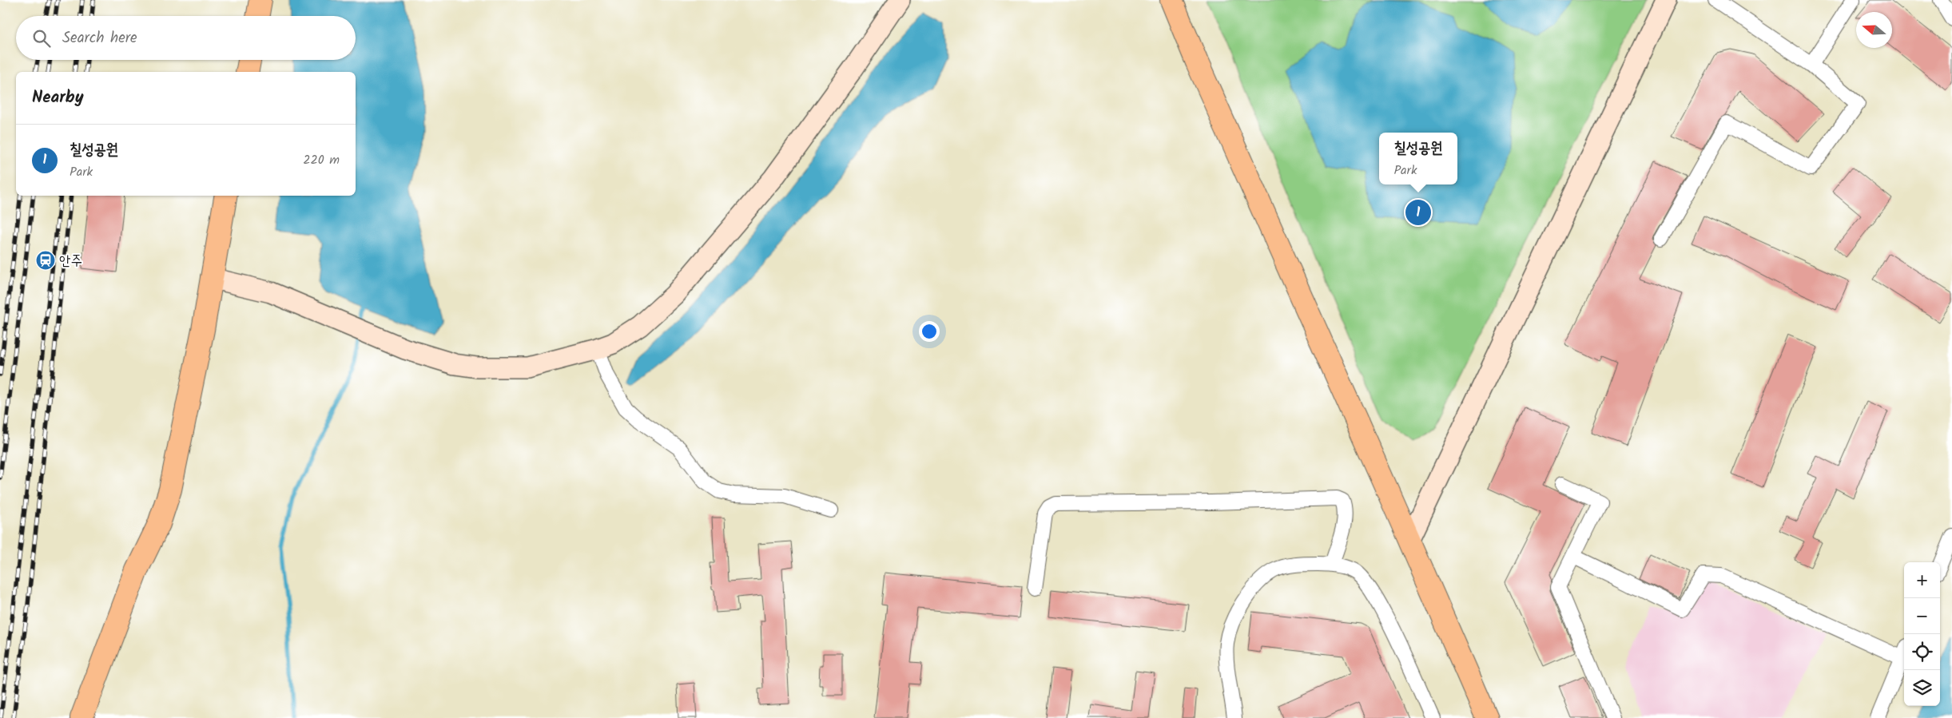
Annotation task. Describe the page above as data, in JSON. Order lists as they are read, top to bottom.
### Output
{
  "places": {
    "station": ["안주"]
  },
  "north": "left",
  "page": {
    "search": "Search here",
    "heading": "Nearby",
    "list": [
      {
        "mark": "1",
        "name": "칠성공원",
        "note": "Park",
        "value": "220 m"
      }
    ],
    "popup": ["칠성공원", "Park"],
    "pins": "1",
    "map_buttons": ["+", "−"]
  }
}
